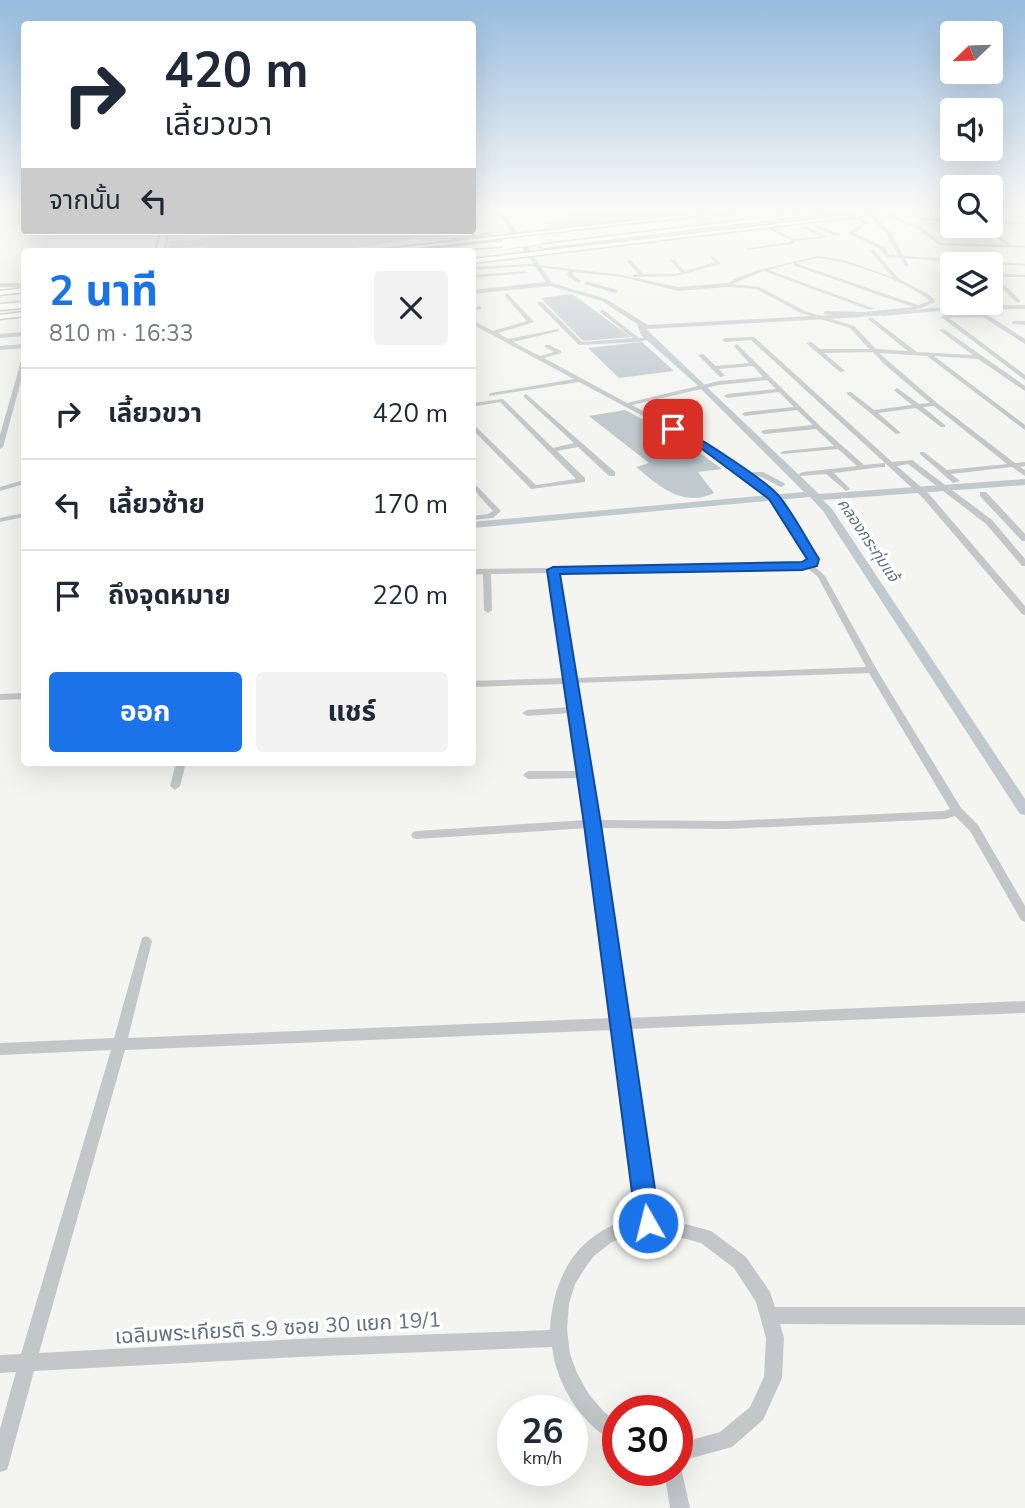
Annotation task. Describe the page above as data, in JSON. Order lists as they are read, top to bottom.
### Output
{
  "streets": {
    "street": ["เฉลิมพระเกียรติ ร.9 ซอย 30 แยก 19/1"]
  },
  "water": ["คลองกระทุ่มแจ้"],
  "north": "bottom left",
  "page": {
    "turn": ["420 m", "เลี้ยวขวา"],
    "then": "จากนั้น",
    "heading": ["2 นาที", "810 m · 16:33"],
    "list": [
      {
        "name": "เลี้ยวขวา",
        "value": "420 m"
      },
      {
        "name": "เลี้ยวซ้าย",
        "value": "170 m"
      },
      {
        "name": "ถึงจุดหมาย",
        "value": "220 m"
      }
    ],
    "buttons": ["ออก", "แชร์"],
    "speed": "26 km/h",
    "limit": "30"
  }
}
